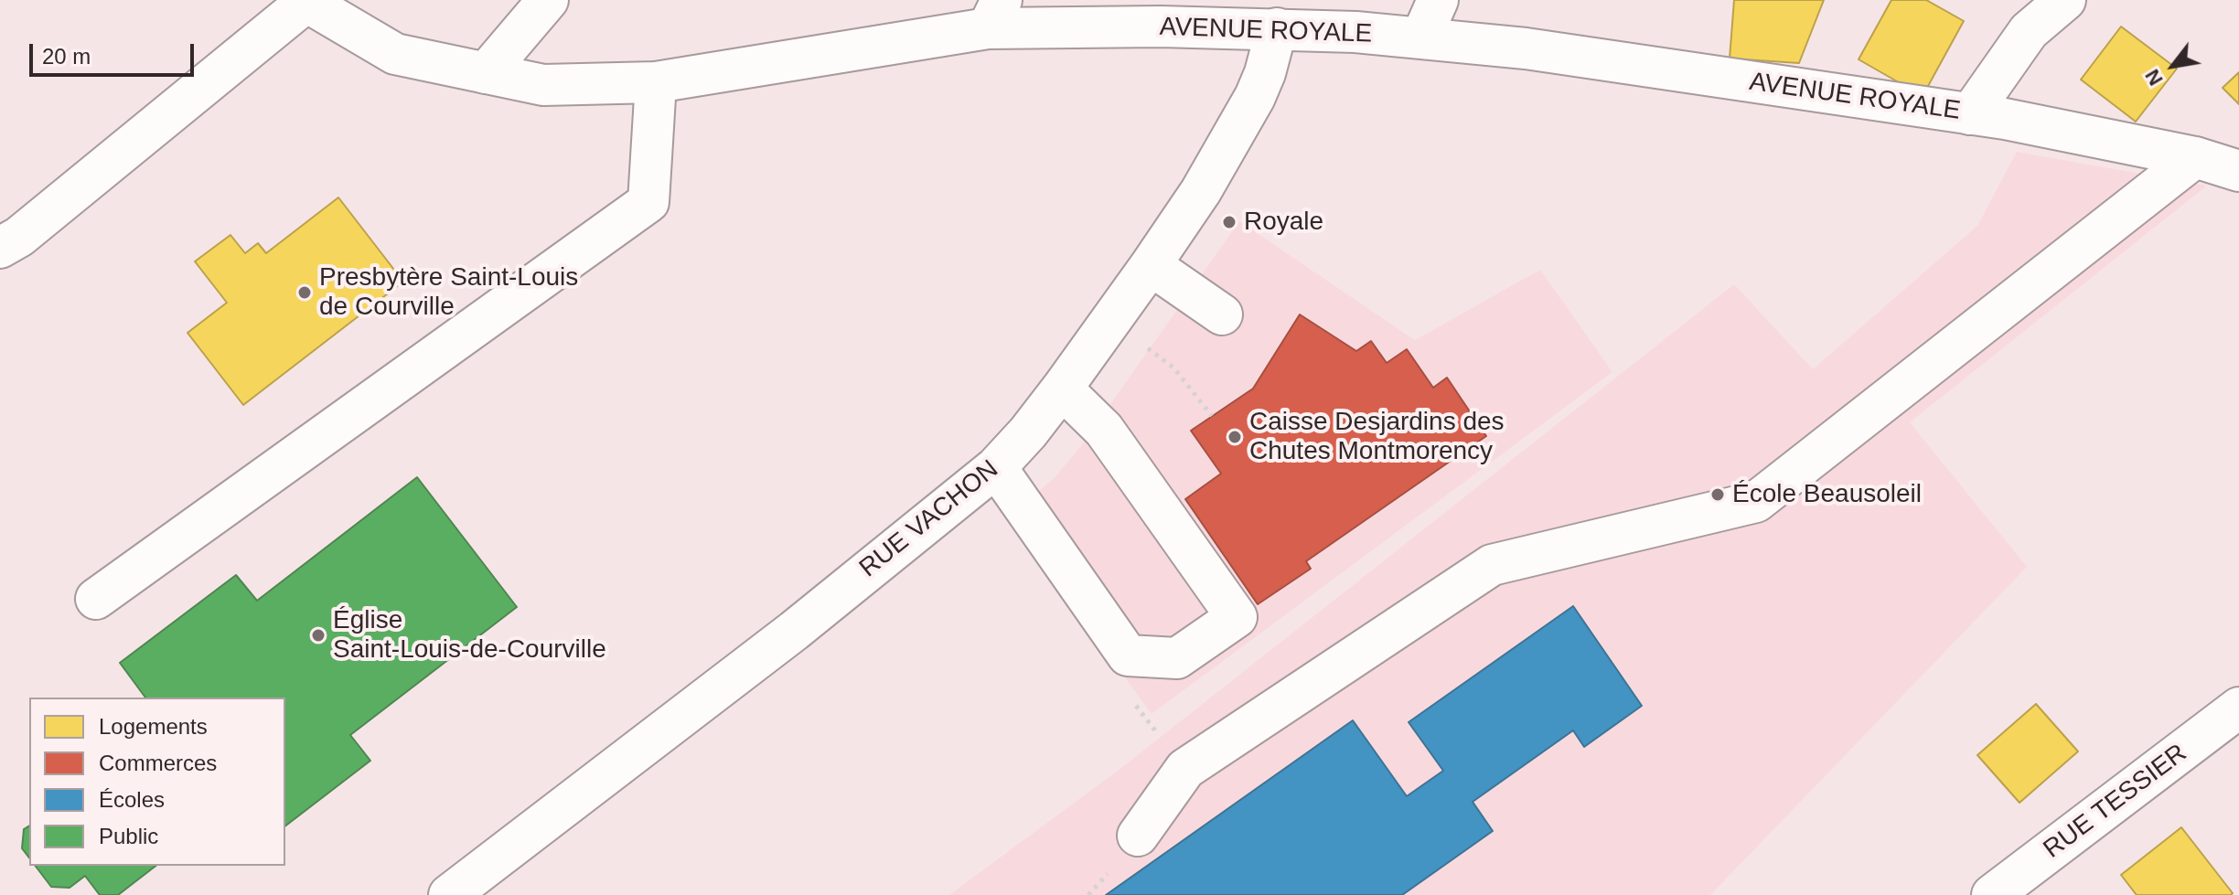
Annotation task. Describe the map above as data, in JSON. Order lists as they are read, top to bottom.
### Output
{
  "streets": {
    "street": ["AVENUE ROYALE", "RUE VACHON", "RUE TESSIER"]
  },
  "crossings": [
    ["AVENUE ROYALE", "RUE VACHON"]
  ],
  "places": [
    "Royale",
    "Presbytère Saint-Louis de Courville",
    "Caisse Desjardins des Chutes Montmorency",
    "École Beausoleil",
    "Église Saint-Louis-de-Courville"
  ],
  "legend": [
    "Logements",
    "Commerces",
    "Écoles",
    "Public"
  ],
  "scale_bar": "20 m",
  "north": "bottom left"
}
